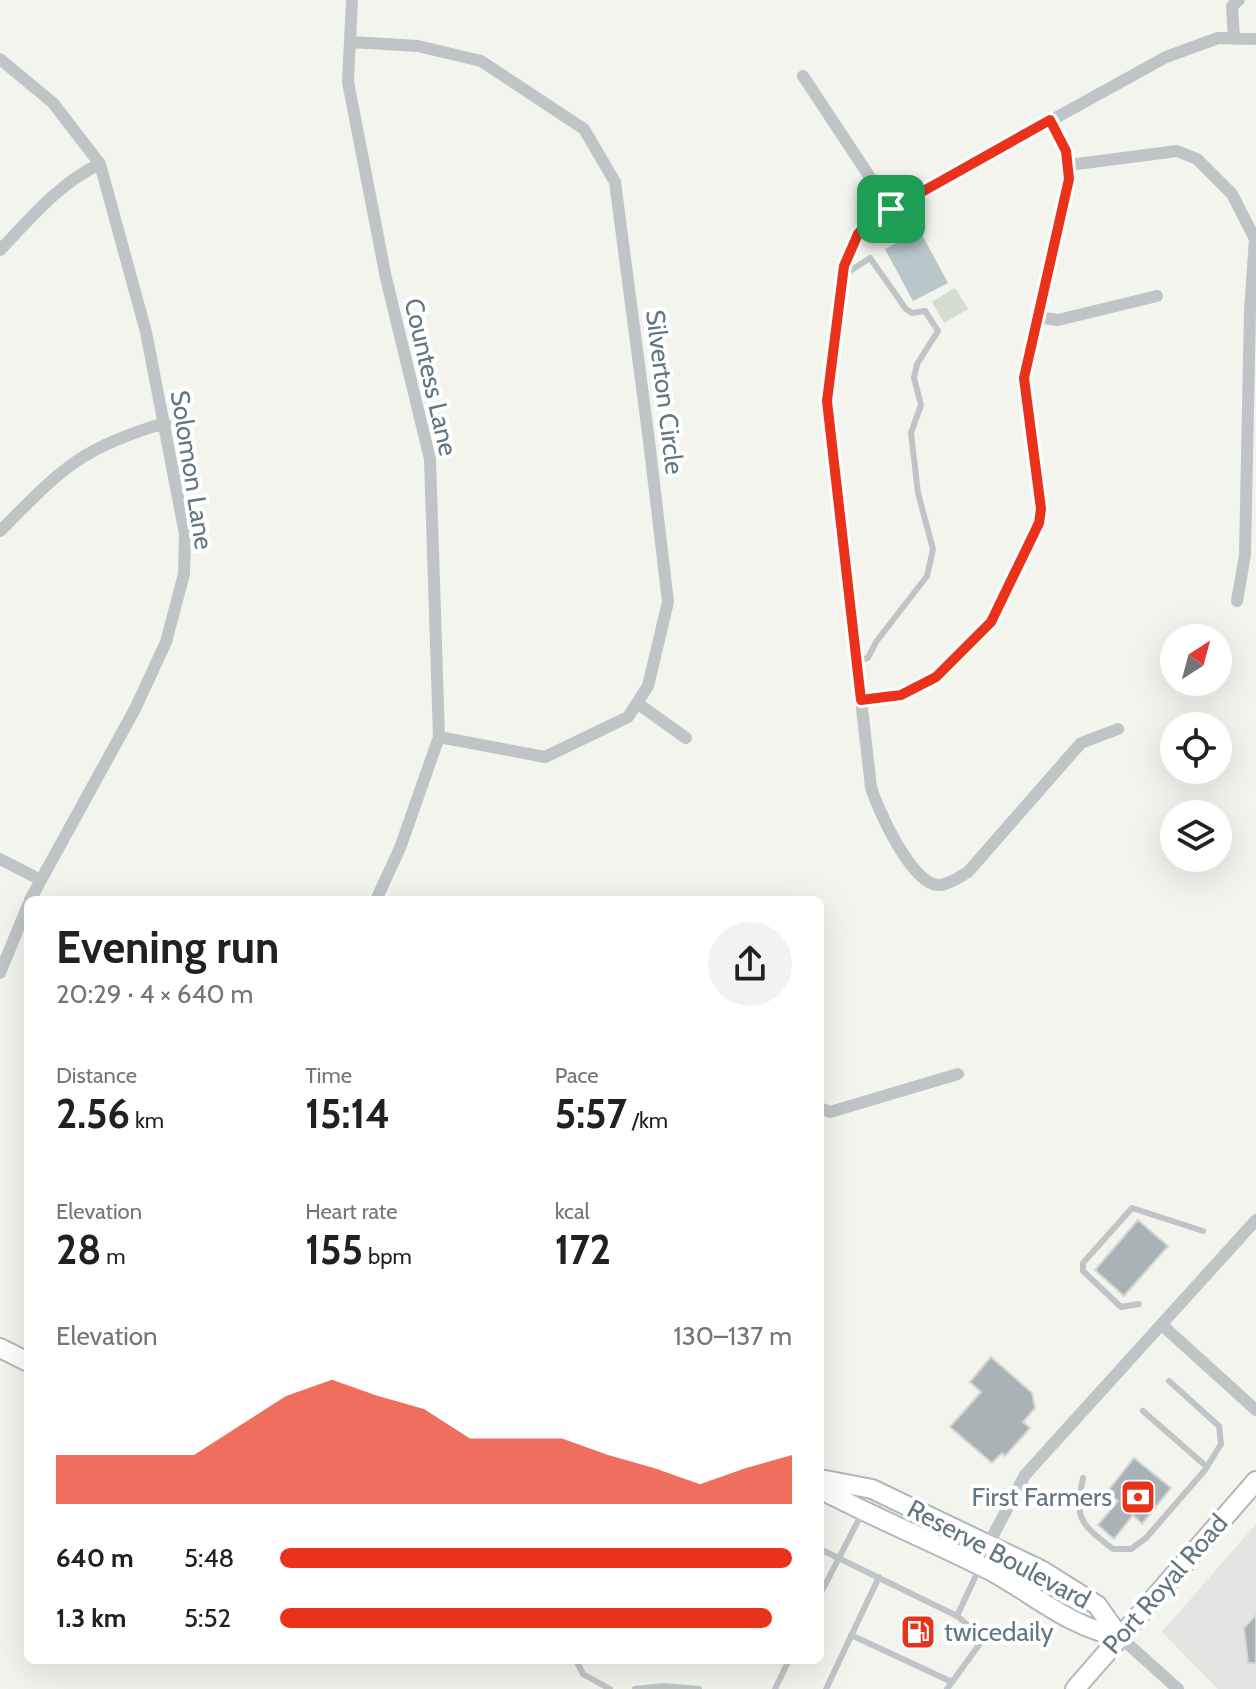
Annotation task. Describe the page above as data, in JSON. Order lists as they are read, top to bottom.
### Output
{
  "streets": {
    "street": [
      "Countess Lane",
      "Silverton Circle",
      "Solomon Lane",
      "Reserve Boulevard",
      "Port Royal Road"
    ]
  },
  "crossings": [
    ["Countess Lane", "Silverton Circle"],
    ["Reserve Boulevard", "Port Royal Road"]
  ],
  "places": {
    "bank": ["First Farmers"],
    "fuel station": ["twicedaily"]
  },
  "north": "top right",
  "page": {
    "heading": ["Evening run", "20:29 · 4 × 640 m"],
    "stats": [
      ["Distance", "2.56 km"],
      ["Time", "15:14"],
      ["Pace", "5:57 /km"],
      ["Elevation", "28 m"],
      ["Heart rate", "155 bpm"],
      ["kcal", "172"]
    ],
    "chart": ["Elevation", "130–137 m"],
    "list": [
      {
        "name": "640 m",
        "note": "5:48"
      },
      {
        "name": "1.3 km",
        "note": "5:52"
      }
    ]
  }
}
